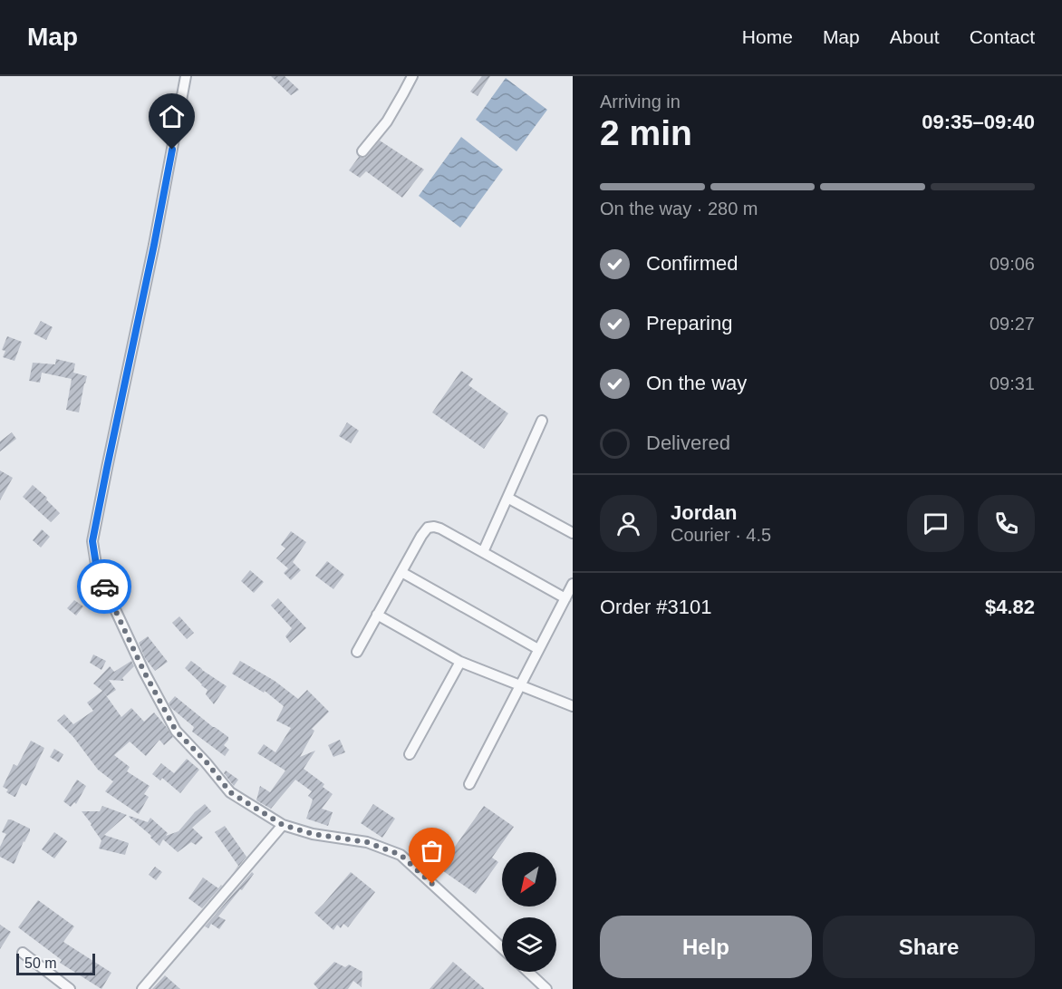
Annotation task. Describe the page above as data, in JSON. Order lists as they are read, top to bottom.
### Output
{
  "scale_bar": "50 m",
  "north": "bottom left",
  "page": {
    "header": "Map",
    "nav": [
      "Home",
      "Map",
      "About",
      "Contact"
    ],
    "heading": ["2 min", "Arriving in", "09:35–09:40"],
    "panel": [
      "Jordan",
      "Courier · 4.5",
      "Order #3101",
      "$4.82"
    ],
    "bar": "On the way · 280 m",
    "list": [
      ["Confirmed", "09:06"],
      ["Preparing", "09:27"],
      ["On the way", "09:31"],
      "Delivered"
    ],
    "buttons": ["Help", "Share"],
    "scale": "50 m"
  }
}
